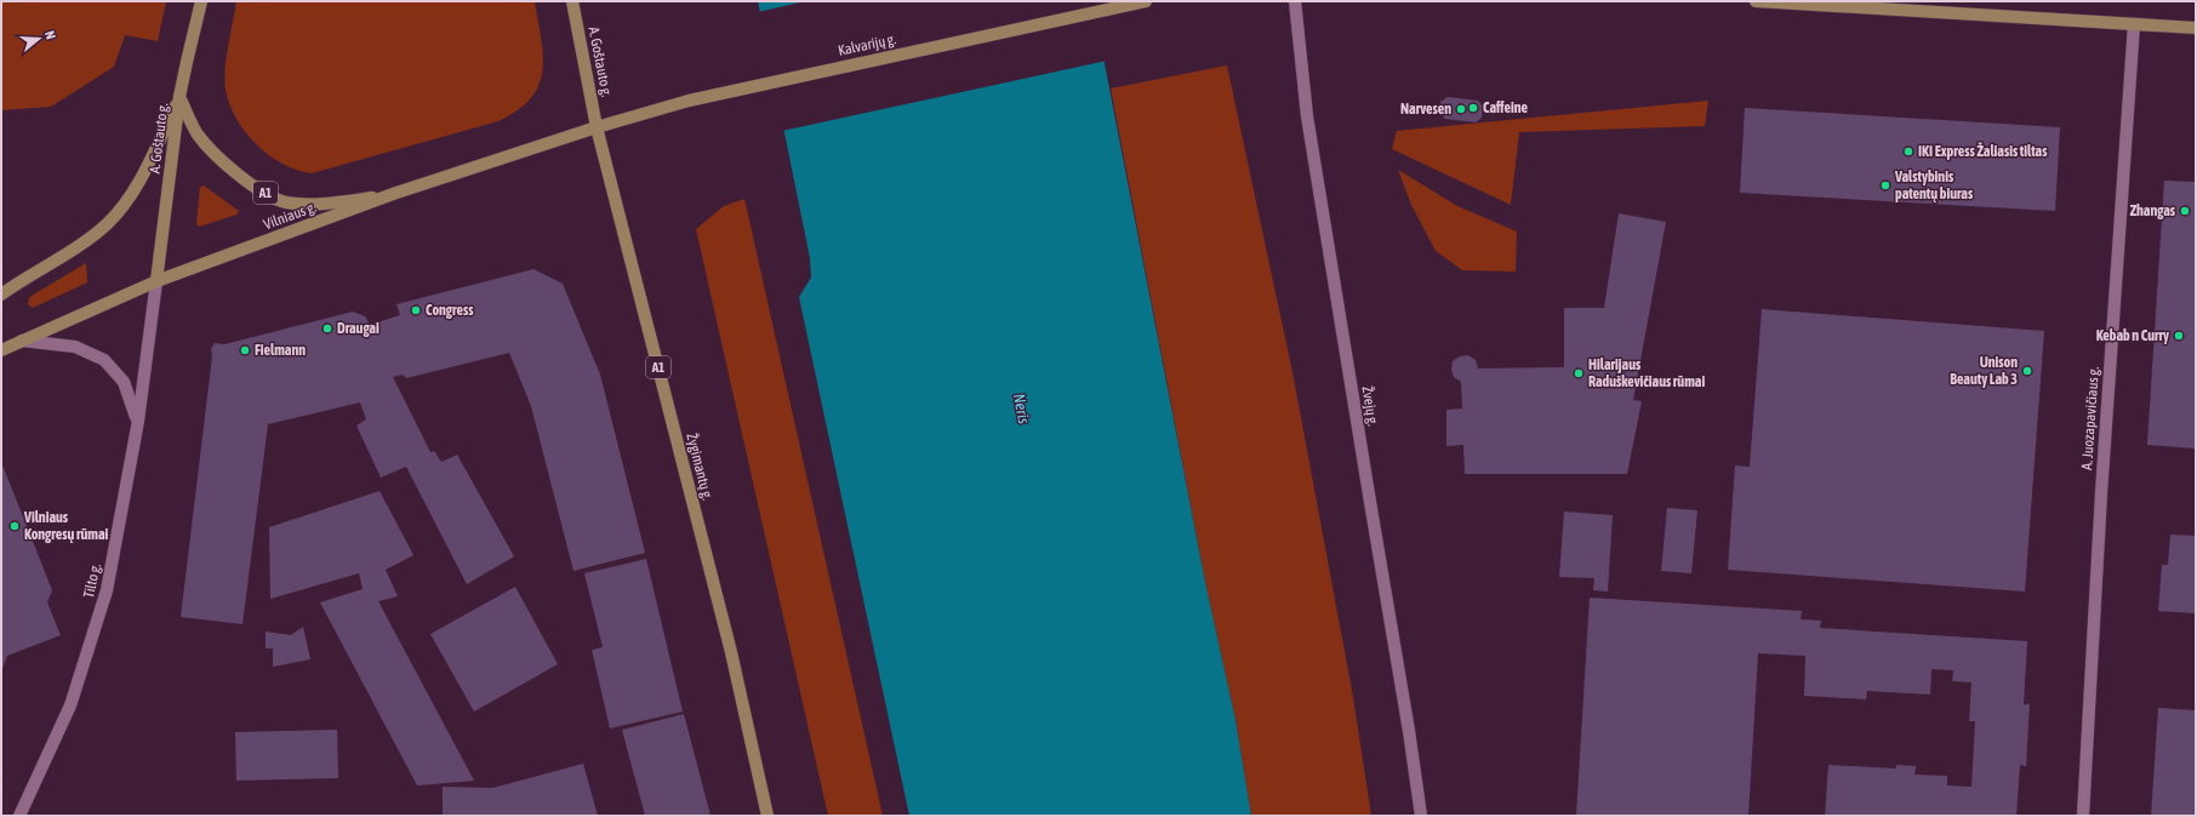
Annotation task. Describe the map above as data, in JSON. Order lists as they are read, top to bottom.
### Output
{
  "streets": {
    "main road": [
      "Kalvarijų g.",
      "A. Goštauto g.",
      "A1",
      "Vilniaus g.",
      "Žygimantų g."
    ],
    "street": ["Žvejų g.", "A. Juozapavičiaus g.", "Tilto g."]
  },
  "crossings": [
    ["Kalvarijų g.", "A. Goštauto g."],
    ["Kalvarijų g.", "Vilniaus g."],
    ["Kalvarijų g.", "Žygimantų g."],
    ["A. Goštauto g.", "A1"],
    ["A. Goštauto g.", "Vilniaus g."],
    ["A. Goštauto g.", "Žygimantų g."],
    ["A. Goštauto g.", "Tilto g."],
    ["A1", "Vilniaus g."],
    ["Vilniaus g.", "Žygimantų g."],
    ["Vilniaus g.", "Tilto g."]
  ],
  "water": ["Neris"],
  "places": [
    "Caffeine",
    "Narvesen",
    "IKI Express Žaliasis tiltas",
    "Valstybinis patentų biuras",
    "Zhangas",
    "Congress",
    "Draugai",
    "Kebab n Curry",
    "Fielmann",
    "Unison Beauty Lab 3",
    "Hilarijaus Raduškevičiaus rūmai",
    "Vilniaus Kongresų rūmai"
  ],
  "north": "right"
}
